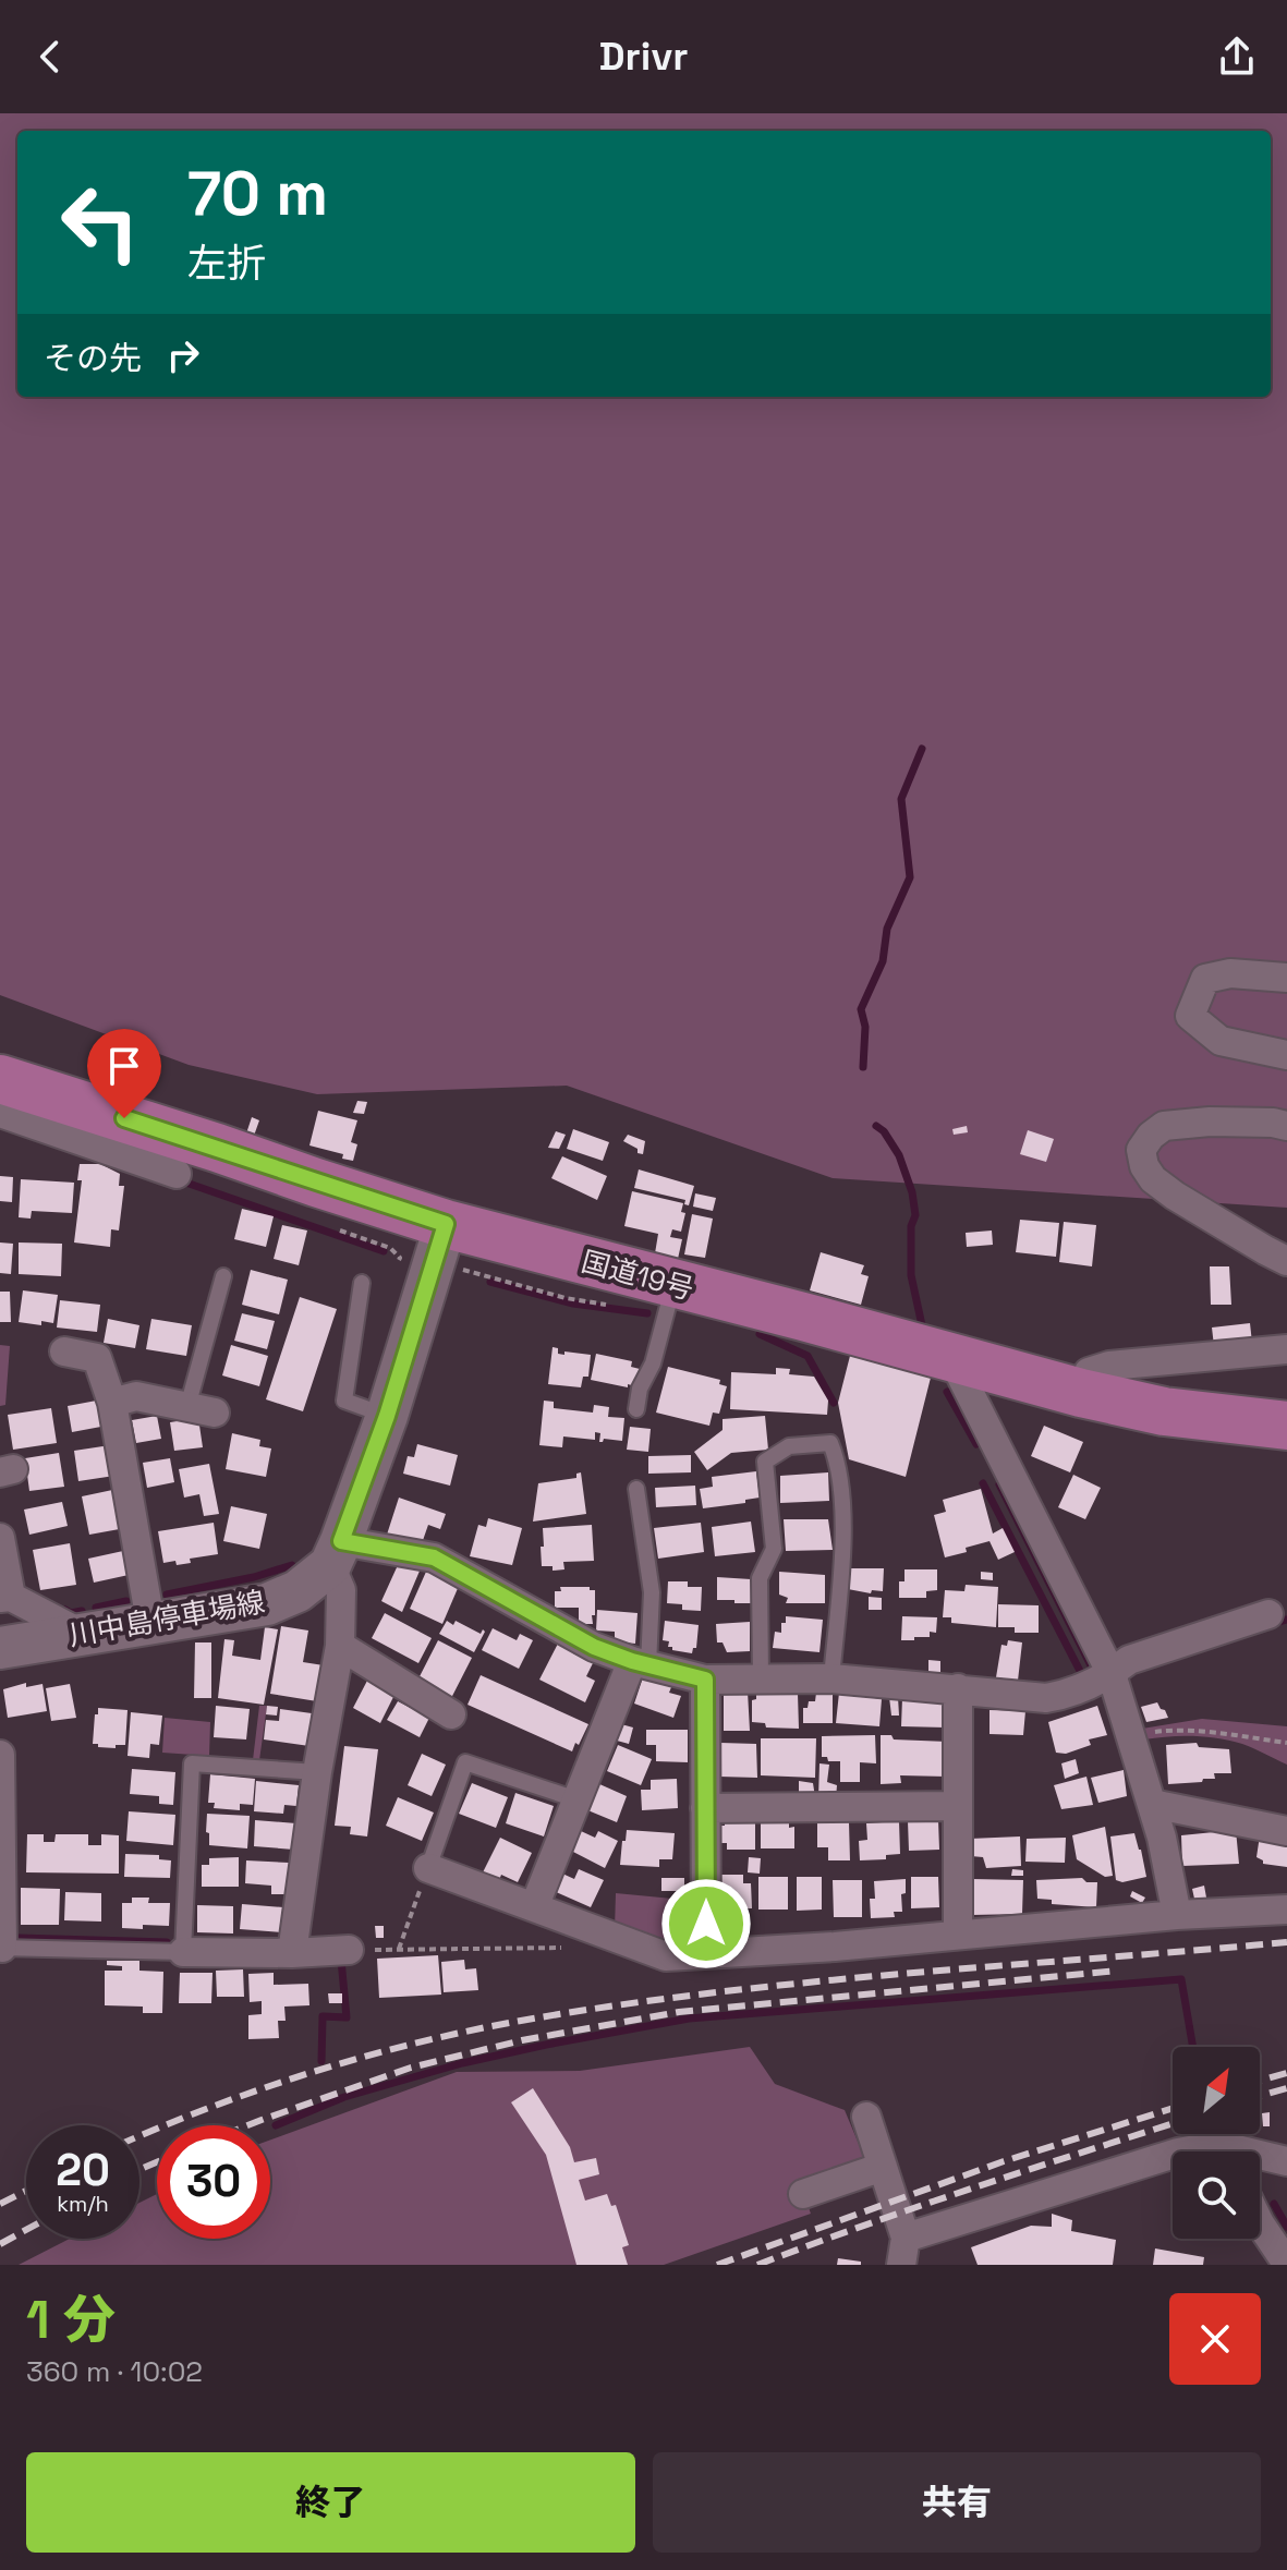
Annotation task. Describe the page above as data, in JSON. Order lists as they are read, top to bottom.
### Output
{
  "streets": {
    "highway": ["国道19号"],
    "main road": ["川中島停車場線"]
  },
  "north": "top right",
  "page": {
    "header": "Drivr",
    "turn": ["70 m", "左折"],
    "then": "その先",
    "speed": "20 km/h",
    "limit": "30",
    "heading": ["1 分", "360 m · 10:02"],
    "buttons": ["終了", "共有"]
  }
}
